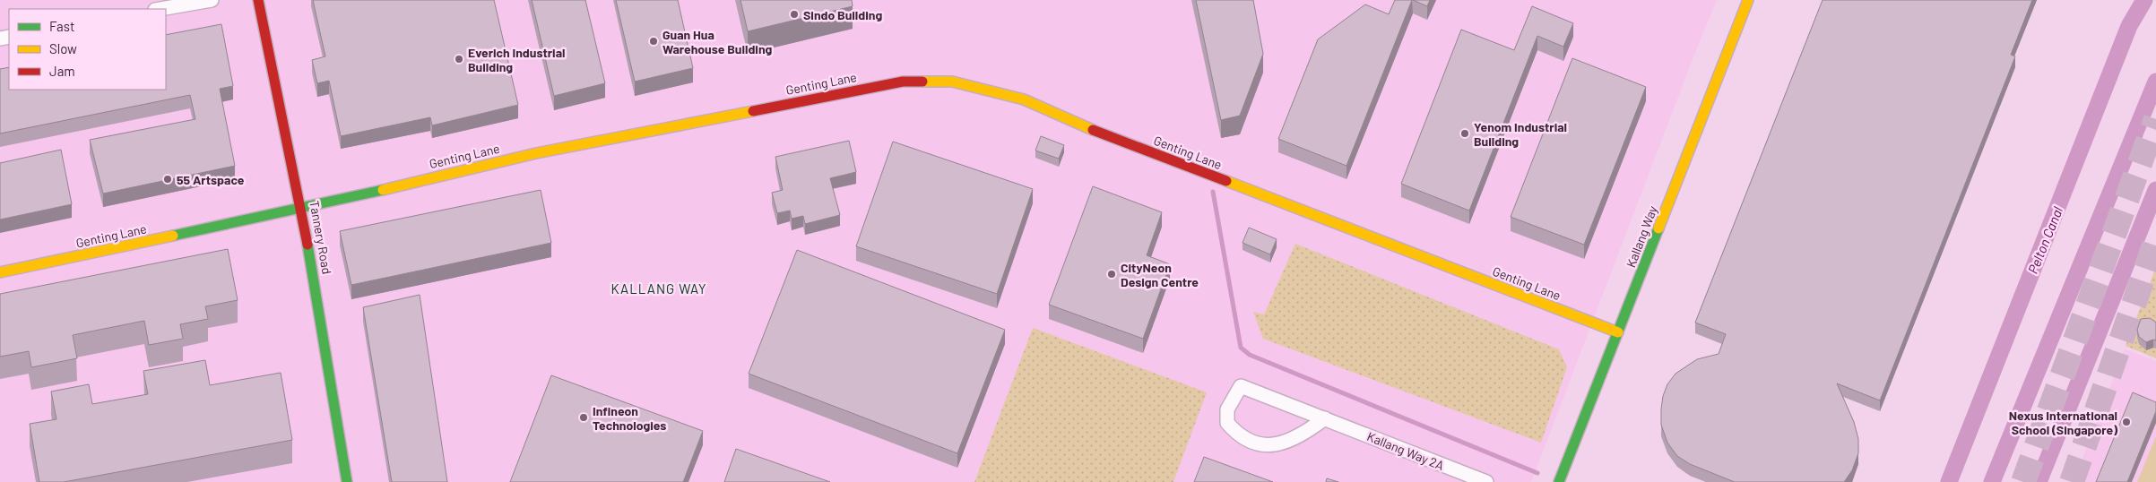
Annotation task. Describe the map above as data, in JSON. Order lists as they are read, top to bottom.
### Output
{
  "streets": {
    "street": [
      "Genting Lane",
      "Kallang Way",
      "Tannery Road",
      "Kallang Way 2A"
    ]
  },
  "crossings": [
    ["Genting Lane", "Kallang Way"],
    ["Genting Lane", "Tannery Road"]
  ],
  "districts": ["KALLANG WAY"],
  "water": ["Pelton Canal"],
  "places": [
    "Sindo Building",
    "Guan Hua Warehouse Building",
    "Everich Industrial Building",
    "Yenom Industrial Building",
    "55 Artspace",
    "CityNeon Design Centre",
    "Infineon Technologies",
    "Nexus International School (Singapore)"
  ],
  "legend": ["Fast", "Slow", "Jam"]
}
